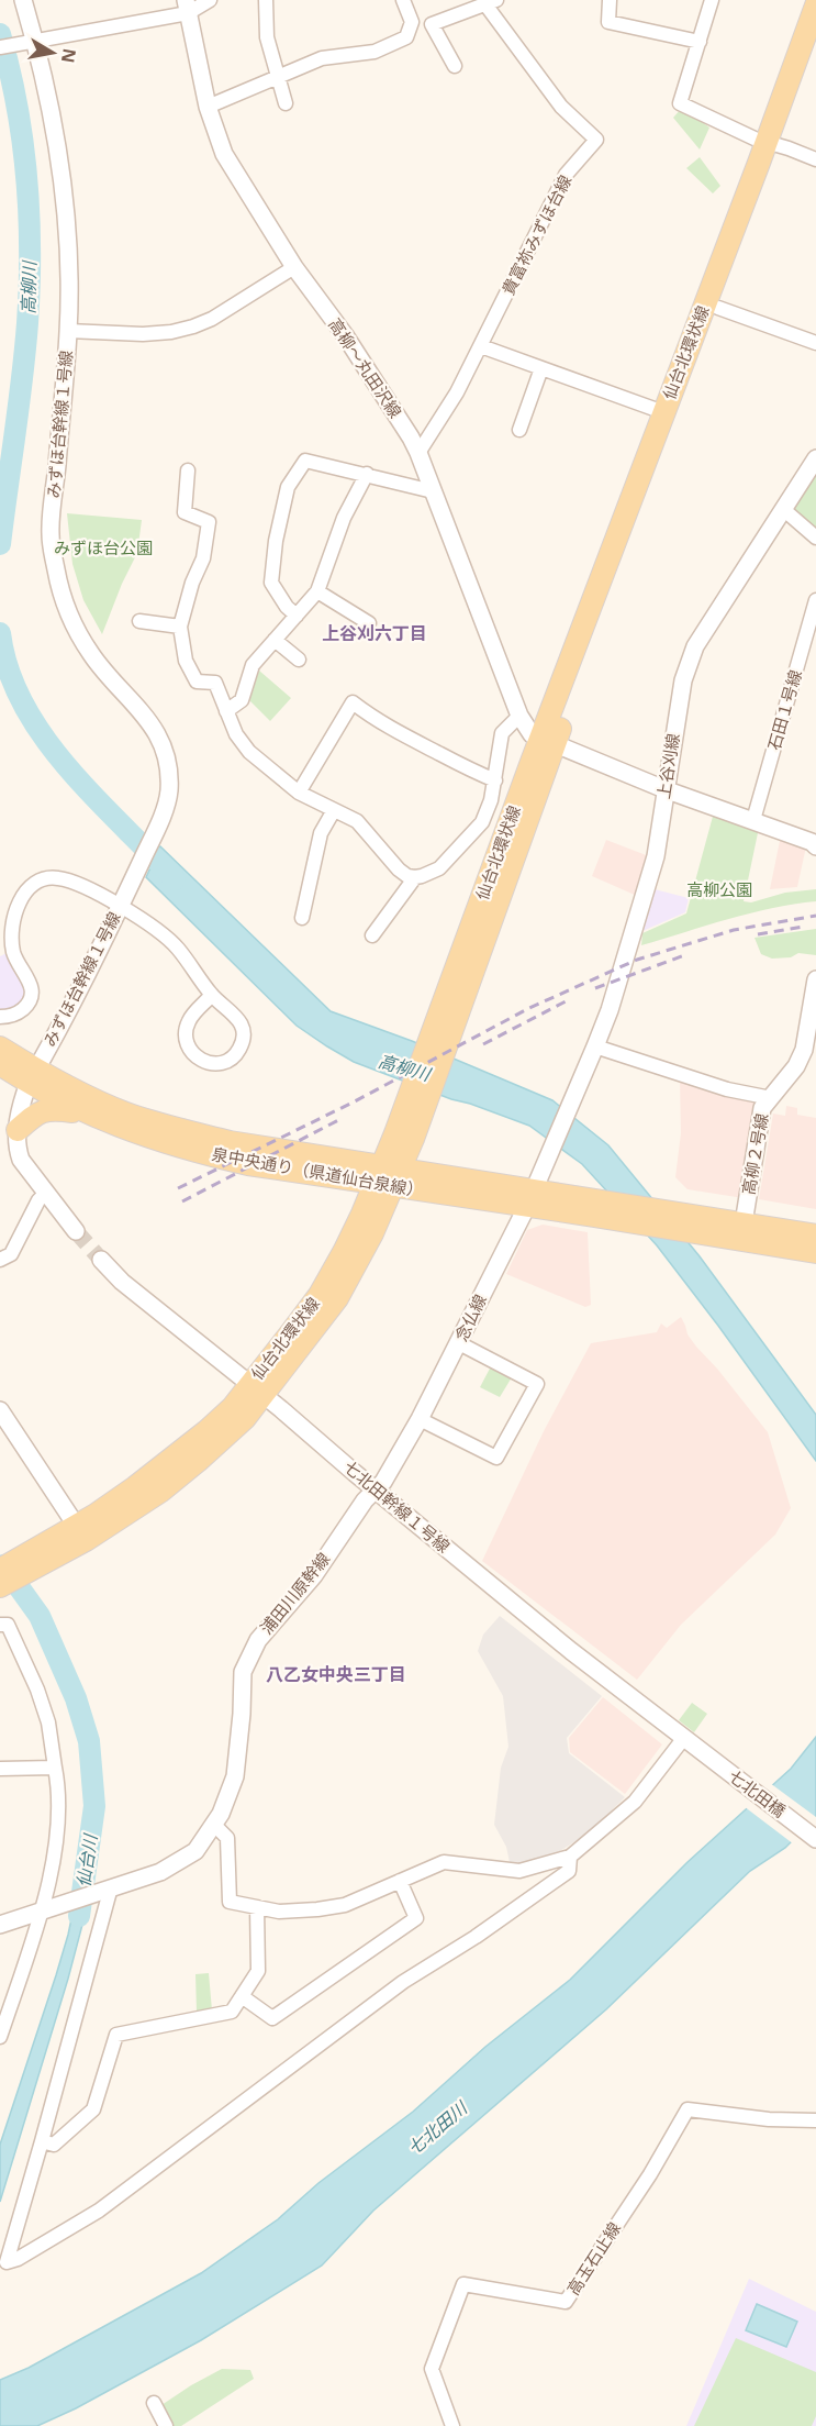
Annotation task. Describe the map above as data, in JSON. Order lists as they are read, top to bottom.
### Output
{
  "streets": {
    "main road": ["仙台北環状線", "泉中央通り（県道仙台泉線）"],
    "street": [
      "貴富祢みずほ台線",
      "高柳～丸田沢線",
      "みずほ台幹線１号線",
      "石田１号線",
      "上谷刈線",
      "高柳２号線",
      "念仏線",
      "七北田幹線１号線",
      "浦田川原幹線",
      "七北田橋",
      "高玉石止線"
    ]
  },
  "crossings": [
    ["貴富祢みずほ台線", "高柳～丸田沢線"],
    ["仙台北環状線", "高柳～丸田沢線"],
    ["仙台北環状線", "泉中央通り（県道仙台泉線）"],
    ["仙台北環状線", "七北田幹線１号線"],
    ["みずほ台幹線１号線", "泉中央通り（県道仙台泉線）"],
    ["上谷刈線", "念仏線"],
    ["高柳２号線", "泉中央通り（県道仙台泉線）"],
    ["泉中央通り（県道仙台泉線）", "念仏線"],
    ["念仏線", "七北田幹線１号線"],
    ["念仏線", "浦田川原幹線"],
    ["七北田幹線１号線", "浦田川原幹線"],
    ["七北田幹線１号線", "七北田橋"]
  ],
  "districts": ["上谷刈六丁目", "八乙女中央三丁目"],
  "water": ["高柳川", "仙台川", "七北田川"],
  "parks": ["みずほ台公園", "高柳公園"],
  "north": "right"
}
